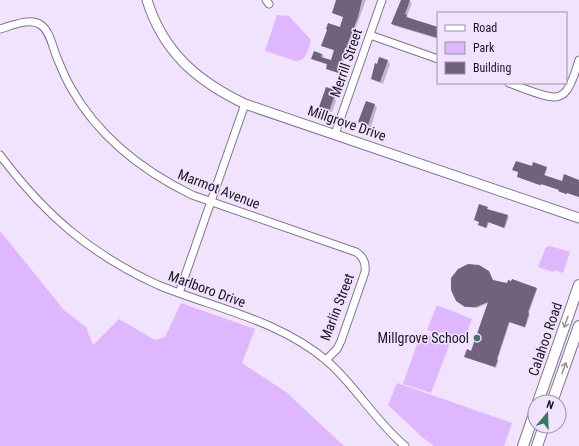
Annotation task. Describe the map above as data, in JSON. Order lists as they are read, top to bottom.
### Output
{
  "streets": {
    "main road": ["Calahoo Road"],
    "street": [
      "Merrill Street",
      "Millgrove Drive",
      "Marmot Avenue",
      "Marlboro Drive",
      "Marlin Street"
    ]
  },
  "crossings": [
    ["Merrill Street", "Millgrove Drive"],
    ["Marmot Avenue", "Marlin Street"],
    ["Marlboro Drive", "Marlin Street"]
  ],
  "places": ["Millgrove School"],
  "legend": ["Road", "Park", "Building"],
  "north": "top"
}
